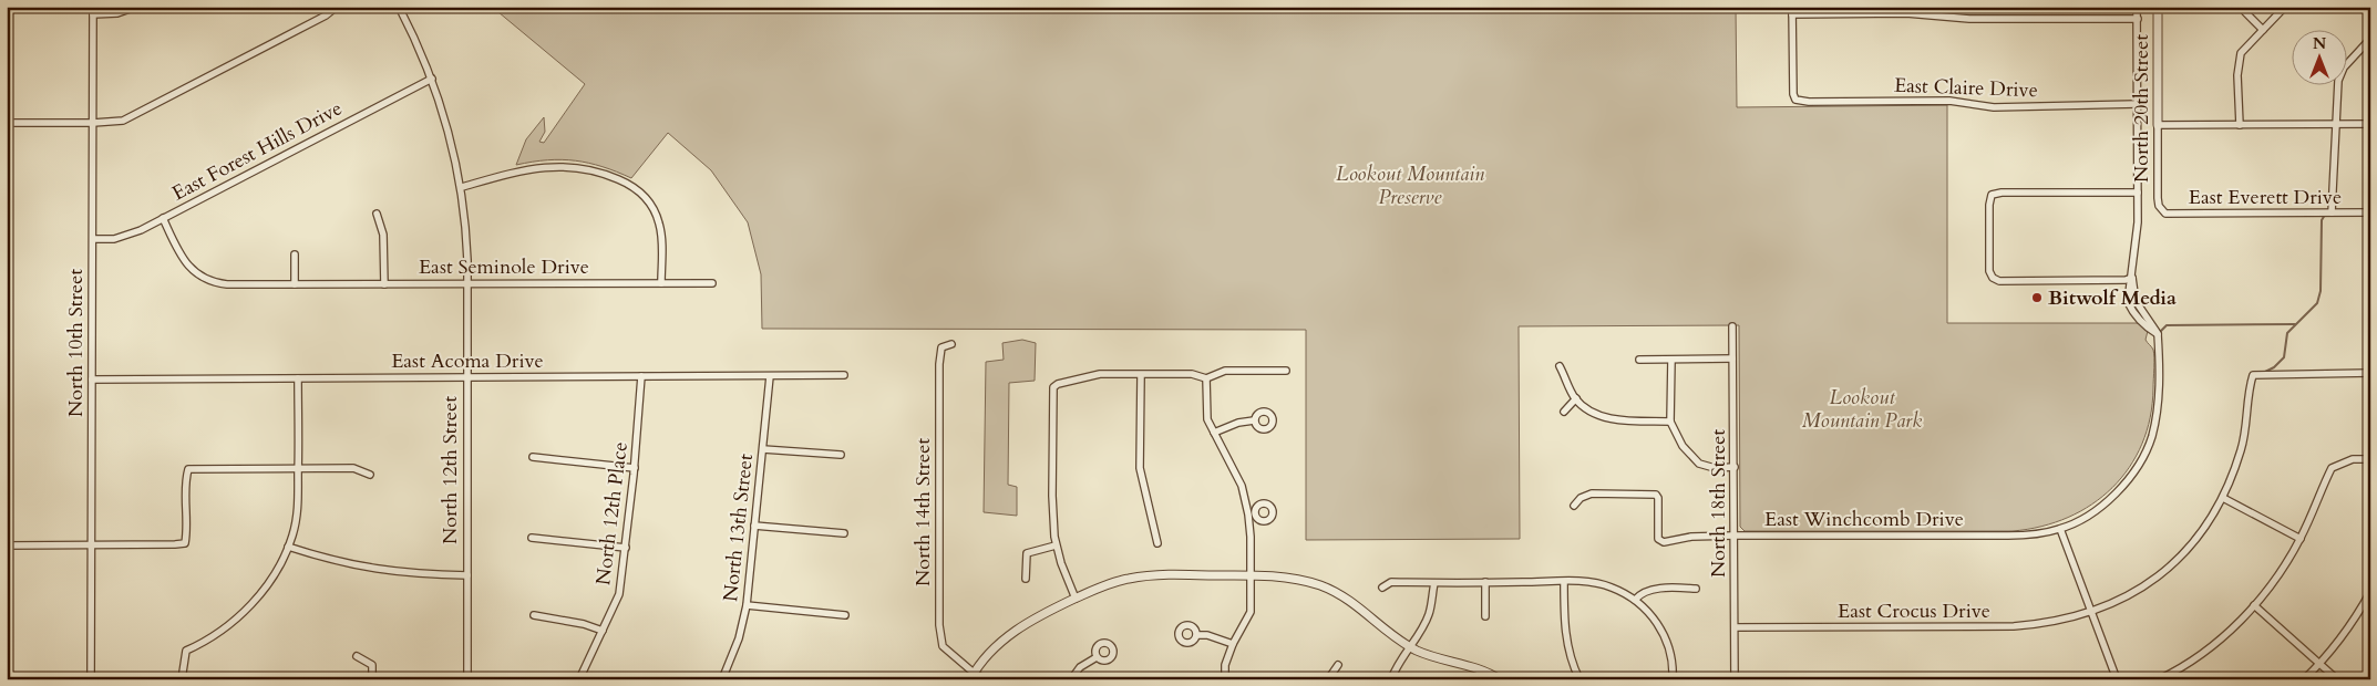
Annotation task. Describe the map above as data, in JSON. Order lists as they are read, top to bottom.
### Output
{
  "streets": {
    "street": [
      "East Claire Drive",
      "North 20th Street",
      "East Forest Hills Drive",
      "East Everett Drive",
      "East Seminole Drive",
      "North 10th Street",
      "East Acoma Drive",
      "North 12th Street",
      "North 18th Street",
      "North 14th Street",
      "North 12th Place",
      "East Winchcomb Drive",
      "North 13th Street",
      "East Crocus Drive"
    ]
  },
  "crossings": [
    ["North 20th Street", "East Everett Drive"],
    ["East Forest Hills Drive", "East Seminole Drive"],
    ["East Forest Hills Drive", "North 10th Street"],
    ["East Forest Hills Drive", "North 12th Street"],
    ["East Seminole Drive", "North 12th Street"],
    ["North 10th Street", "East Acoma Drive"],
    ["East Acoma Drive", "North 12th Street"],
    ["East Acoma Drive", "North 12th Place"],
    ["East Acoma Drive", "North 13th Street"],
    ["North 18th Street", "East Winchcomb Drive"],
    ["North 18th Street", "East Crocus Drive"]
  ],
  "parks": ["Lookout Mountain Preserve", "Lookout Mountain Park"],
  "places": ["Bitwolf Media"],
  "north": "top"
}
